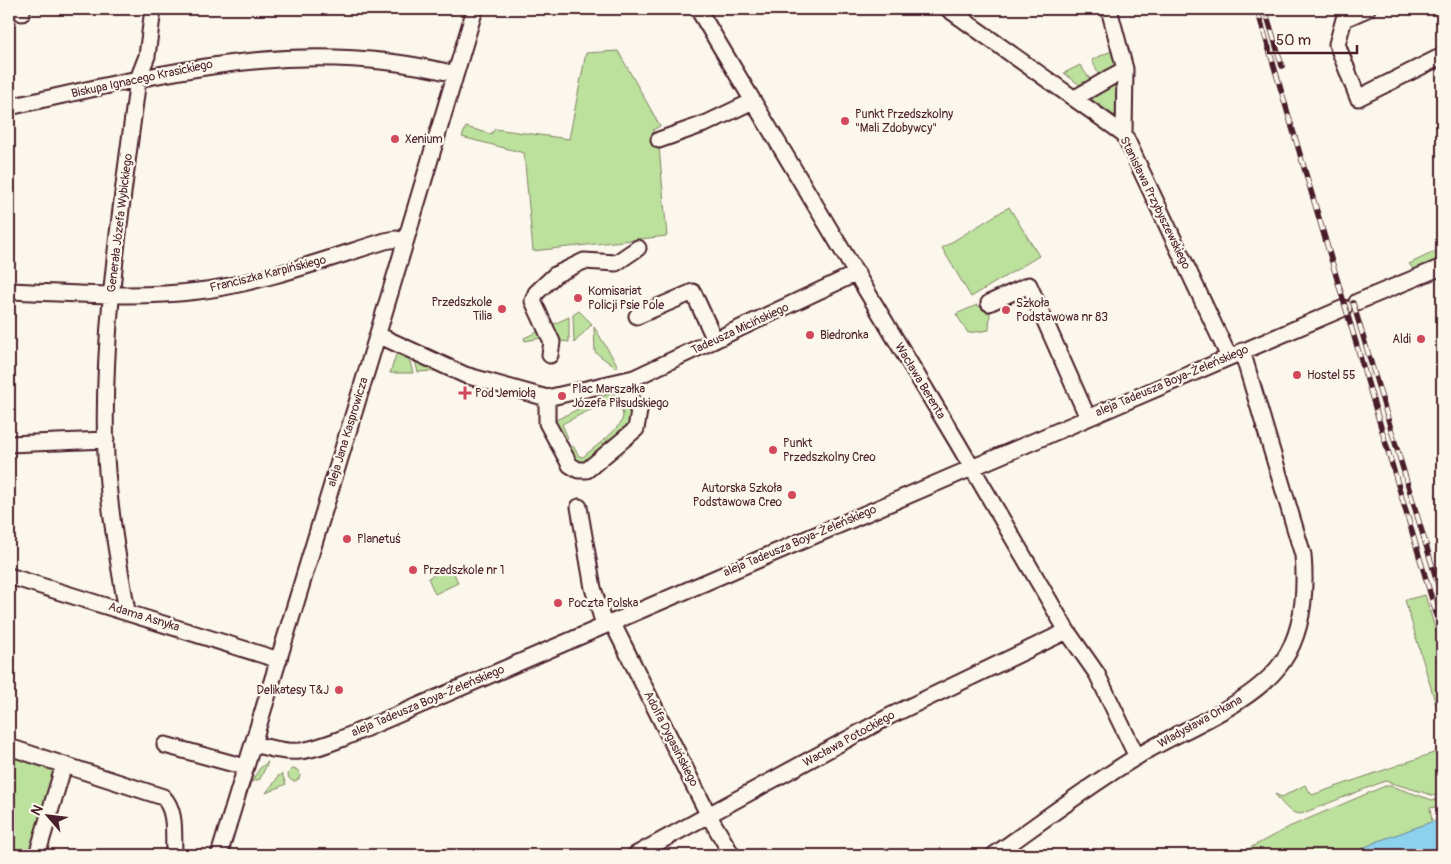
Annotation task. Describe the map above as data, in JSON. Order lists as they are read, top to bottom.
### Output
{
  "streets": {
    "street": [
      "Biskupa Ignacego Krasickiego",
      "Stanisława Przybyszewskiego",
      "Generała Józefa Wybickiego",
      "Franciszka Karpińskiego",
      "Tadeusza Micińskiego",
      "Wacława Berenta",
      "aleja Tadeusza Boya-Żeleńskiego",
      "aleja Jana Kasprowicza",
      "Adama Asnyka",
      "Władysława Orkana",
      "Adolfa Dygasińskiego",
      "Wacława Potockiego"
    ]
  },
  "crossings": [
    ["Biskupa Ignacego Krasickiego", "Generała Józefa Wybickiego"],
    ["Biskupa Ignacego Krasickiego", "aleja Jana Kasprowicza"],
    ["Stanisława Przybyszewskiego", "aleja Tadeusza Boya-Żeleńskiego"],
    ["Stanisława Przybyszewskiego", "Władysława Orkana"],
    ["Generała Józefa Wybickiego", "Franciszka Karpińskiego"],
    ["Generała Józefa Wybickiego", "Adama Asnyka"],
    ["Franciszka Karpińskiego", "aleja Jana Kasprowicza"],
    ["Tadeusza Micińskiego", "Wacława Berenta"],
    ["Wacława Berenta", "aleja Tadeusza Boya-Żeleńskiego"],
    ["Wacława Berenta", "Władysława Orkana"],
    ["Wacława Berenta", "Wacława Potockiego"],
    ["aleja Tadeusza Boya-Żeleńskiego", "aleja Jana Kasprowicza"],
    ["aleja Tadeusza Boya-Żeleńskiego", "Władysława Orkana"],
    ["aleja Tadeusza Boya-Żeleńskiego", "Adolfa Dygasińskiego"],
    ["aleja Jana Kasprowicza", "Adama Asnyka"],
    ["Adolfa Dygasińskiego", "Wacława Potockiego"]
  ],
  "places": {
    "other": [
      "Punkt Przedszkolny \"Mali Zdobywcy\"",
      "Xenium",
      "Komisariat Policji Psie Pole",
      "Przedszkole Tilia",
      "Szkoła Podstawowa nr 83",
      "Biedronka",
      "Aldi",
      "Hostel 55",
      "Plac Marszałka Józefa Piłsudskiego",
      "Punkt Przedszkolny Creo",
      "Autorska Szkoła Podstawowa Creo",
      "Planetuś",
      "Przedszkole nr 1",
      "Poczta Polska",
      "Delikatesy T&J"
    ],
    "health": ["Pod Jemiołą"]
  },
  "scale_bar": "50 m",
  "north": "top left"
}
